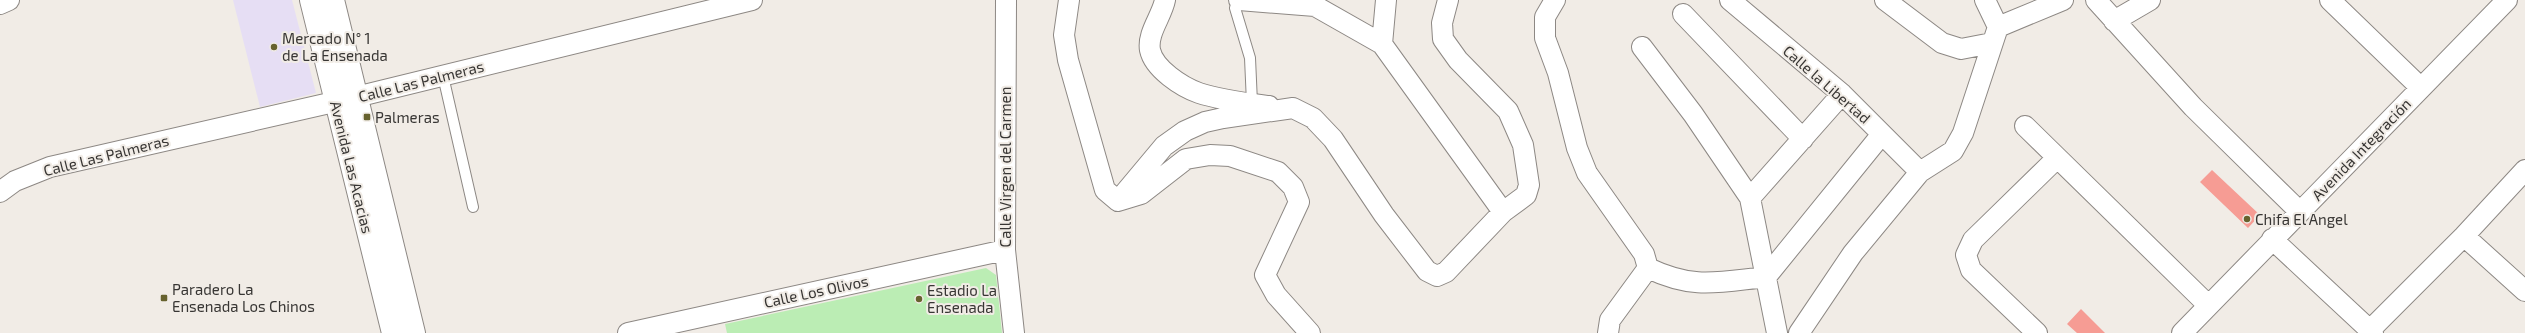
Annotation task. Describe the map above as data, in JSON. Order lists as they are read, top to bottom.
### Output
{
  "streets": {
    "street": [
      "Calle Las Palmeras",
      "Calle la Libertad",
      "Avenida Integración",
      "Avenida Las Acacias",
      "Calle Virgen del Carmen",
      "Calle Los Olivos"
    ]
  },
  "crossings": [
    ["Calle Las Palmeras", "Avenida Las Acacias"],
    ["Calle Virgen del Carmen", "Calle Los Olivos"]
  ],
  "places": {
    "other": ["Mercado N° 1 de La Ensenada", "Chifa El Angel", "Estadio La Ensenada"],
    "transit": ["Palmeras", "Paradero La Ensenada Los Chinos"]
  }
}
